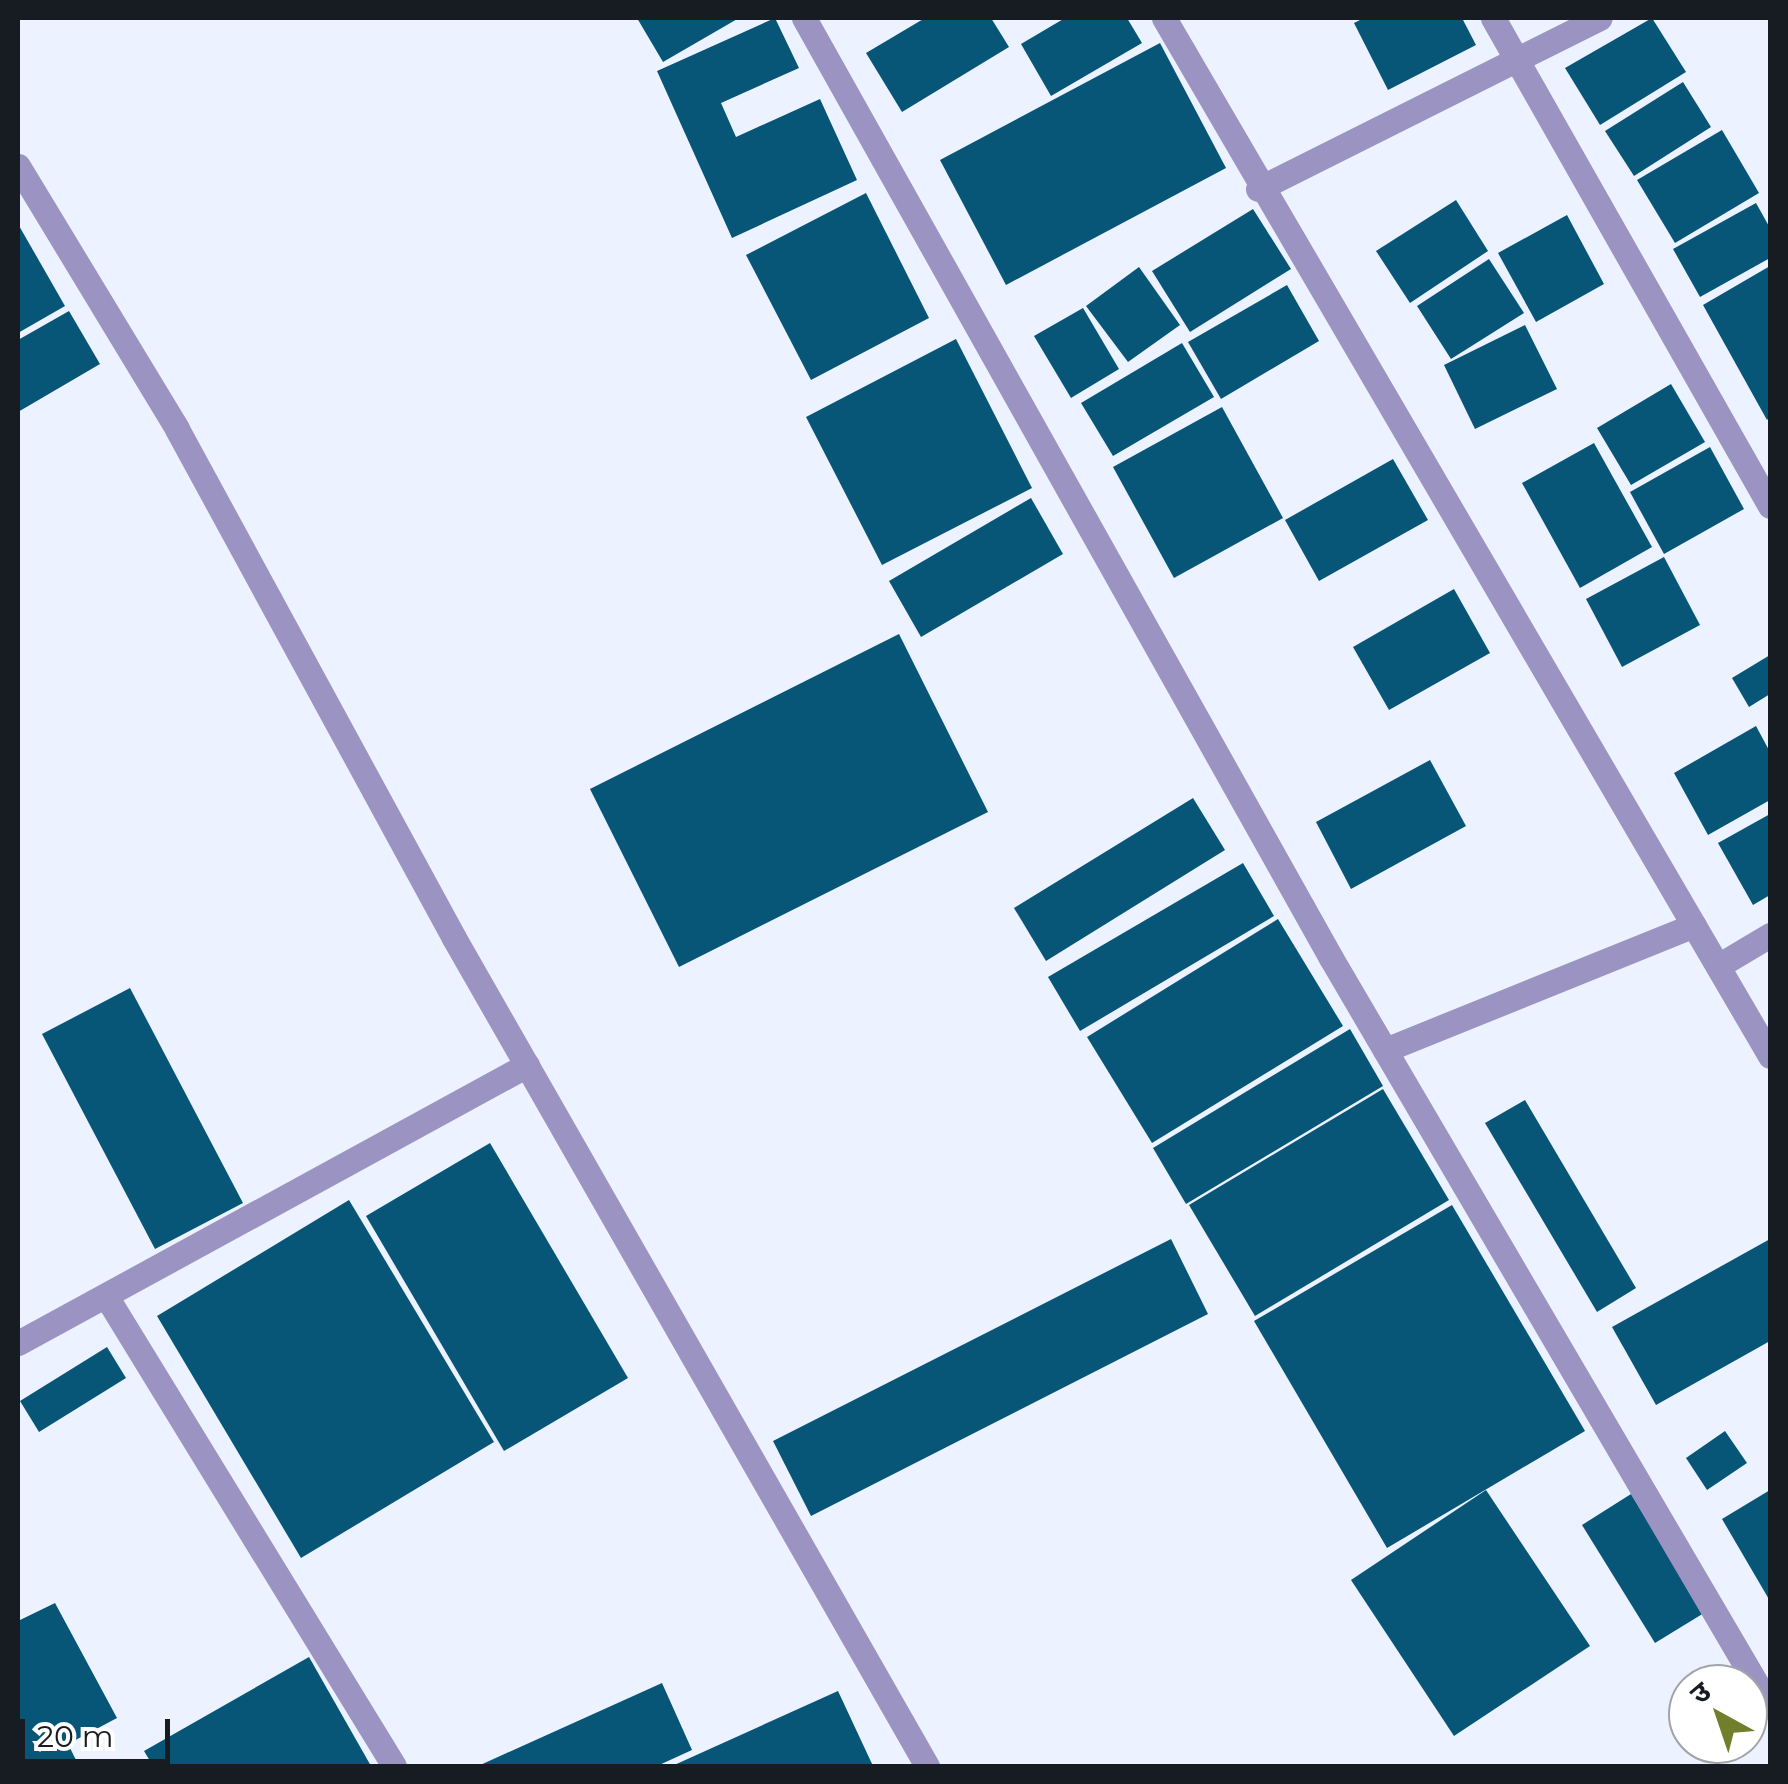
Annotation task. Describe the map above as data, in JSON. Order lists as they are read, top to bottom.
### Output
{
  "scale_bar": "20 m",
  "north": "top left"
}
